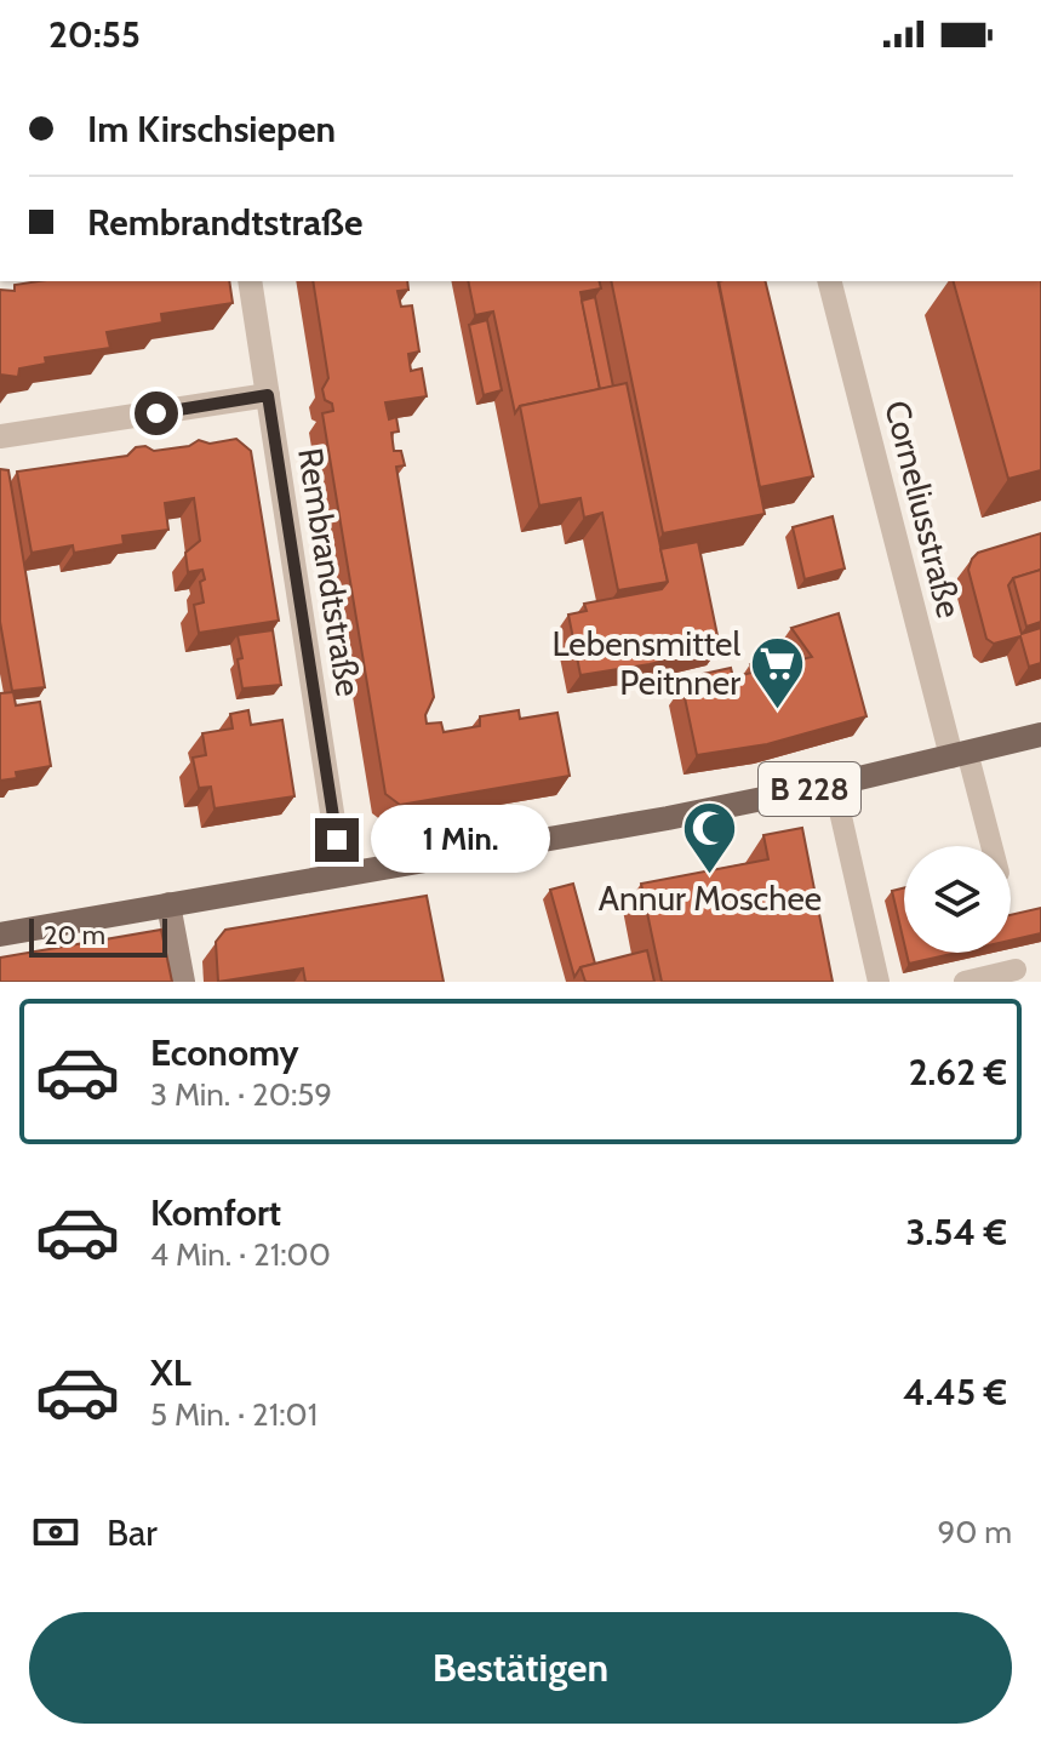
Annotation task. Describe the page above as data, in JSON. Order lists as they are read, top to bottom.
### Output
{
  "streets": {
    "main road": ["B 228"],
    "street": ["Corneliusstraße", "Rembrandtstraße"]
  },
  "crossings": [
    ["Corneliusstraße", "B 228"],
    ["Rembrandtstraße", "B 228"]
  ],
  "places": {
    "supermarket": ["Lebensmittel Peitnner"],
    "mosque": ["Annur Moschee"]
  },
  "scale_bar": "20 m",
  "page": {
    "status": "20:55",
    "banner": ["Im Kirschsiepen", "Rembrandtstraße"],
    "bubble": "1 Min.",
    "scale": "20 m",
    "list": [
      {
        "name": "Economy",
        "note": "3 Min. · 20:59",
        "value": "2.62 €"
      },
      {
        "name": "Komfort",
        "note": "4 Min. · 21:00",
        "value": "3.54 €"
      },
      {
        "name": "XL",
        "note": "5 Min. · 21:01",
        "value": "4.45 €"
      }
    ],
    "pay": ["Bar", "90 m"],
    "buttons": "Bestätigen"
  }
}
